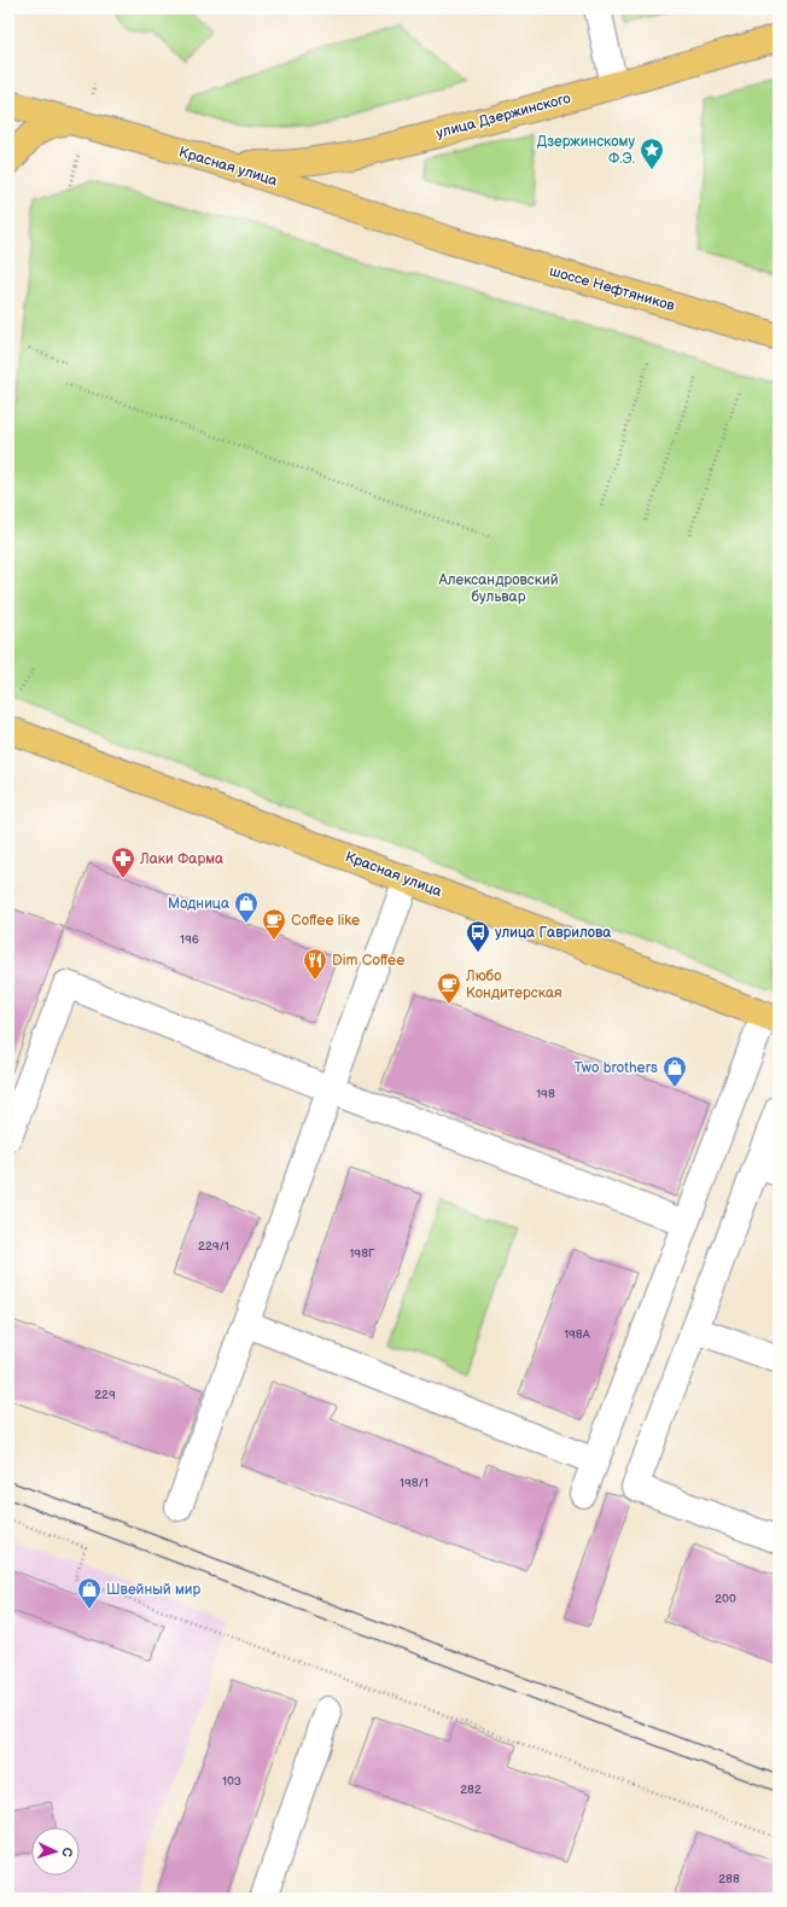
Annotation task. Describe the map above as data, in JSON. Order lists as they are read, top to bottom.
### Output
{
  "streets": {
    "main road": ["улица Дзержинского", "Красная улица", "шоссе Нефтяников"]
  },
  "crossings": [
    ["улица Дзержинского", "Красная улица"],
    ["Красная улица", "шоссе Нефтяников"]
  ],
  "parks": ["Александровский бульвар"],
  "places": {
    "place": ["Дзержинскому Ф.Э."],
    "pharmacy": ["Лаки Фарма"],
    "shop": ["Модница", "Two brothers", "Швейный мир"],
    "cafe": ["Coffee like", "Любо Кондитерская"],
    "bus stop": ["улица Гаврилова"],
    "restaurant": ["Dim Coffee"]
  },
  "house_numbers": [
    "196",
    "198",
    "229/1",
    "198Г",
    "198А",
    "229",
    "198/1",
    "200",
    "103",
    "282",
    "288"
  ],
  "north": "right"
}
